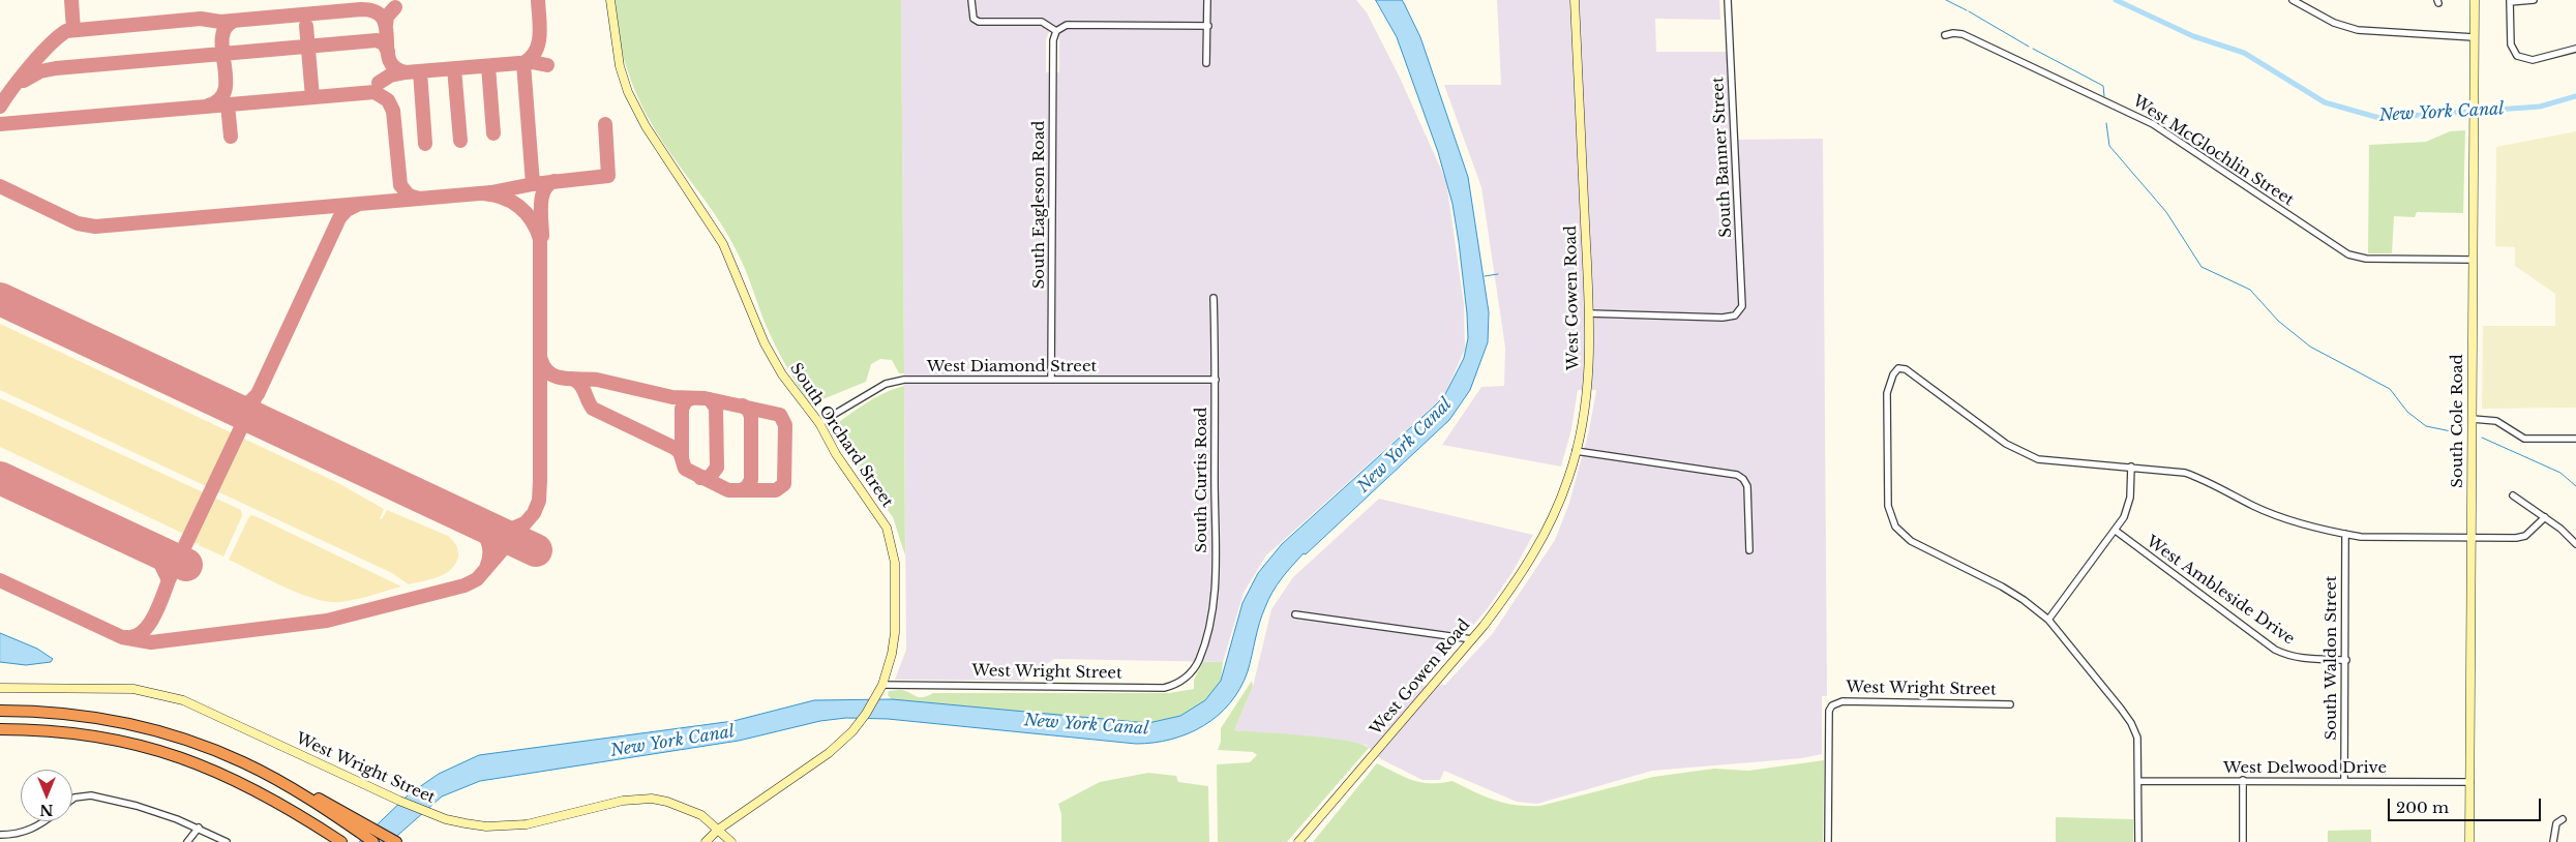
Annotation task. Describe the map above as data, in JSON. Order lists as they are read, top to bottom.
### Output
{
  "streets": {
    "main road": [
      "West Gowen Road",
      "South Cole Road",
      "South Orchard Street",
      "West Wright Street"
    ],
    "street": [
      "West McGlochlin Street",
      "South Banner Street",
      "South Eagleson Road",
      "West Diamond Street",
      "South Curtis Road",
      "West Ambleside Drive",
      "South Waldon Street",
      "West Delwood Drive"
    ]
  },
  "crossings": [
    ["West McGlochlin Street", "South Cole Road"],
    ["South Banner Street", "West Gowen Road"],
    ["South Eagleson Road", "West Diamond Street"],
    ["West Diamond Street", "South Orchard Street"],
    ["West Diamond Street", "South Curtis Road"],
    ["South Cole Road", "West Delwood Drive"],
    ["South Orchard Street", "West Wright Street"],
    ["South Curtis Road", "West Wright Street"],
    ["West Ambleside Drive", "South Waldon Street"],
    ["South Waldon Street", "West Delwood Drive"]
  ],
  "water": ["New York Canal"],
  "scale_bar": "200 m",
  "north": "bottom"
}
